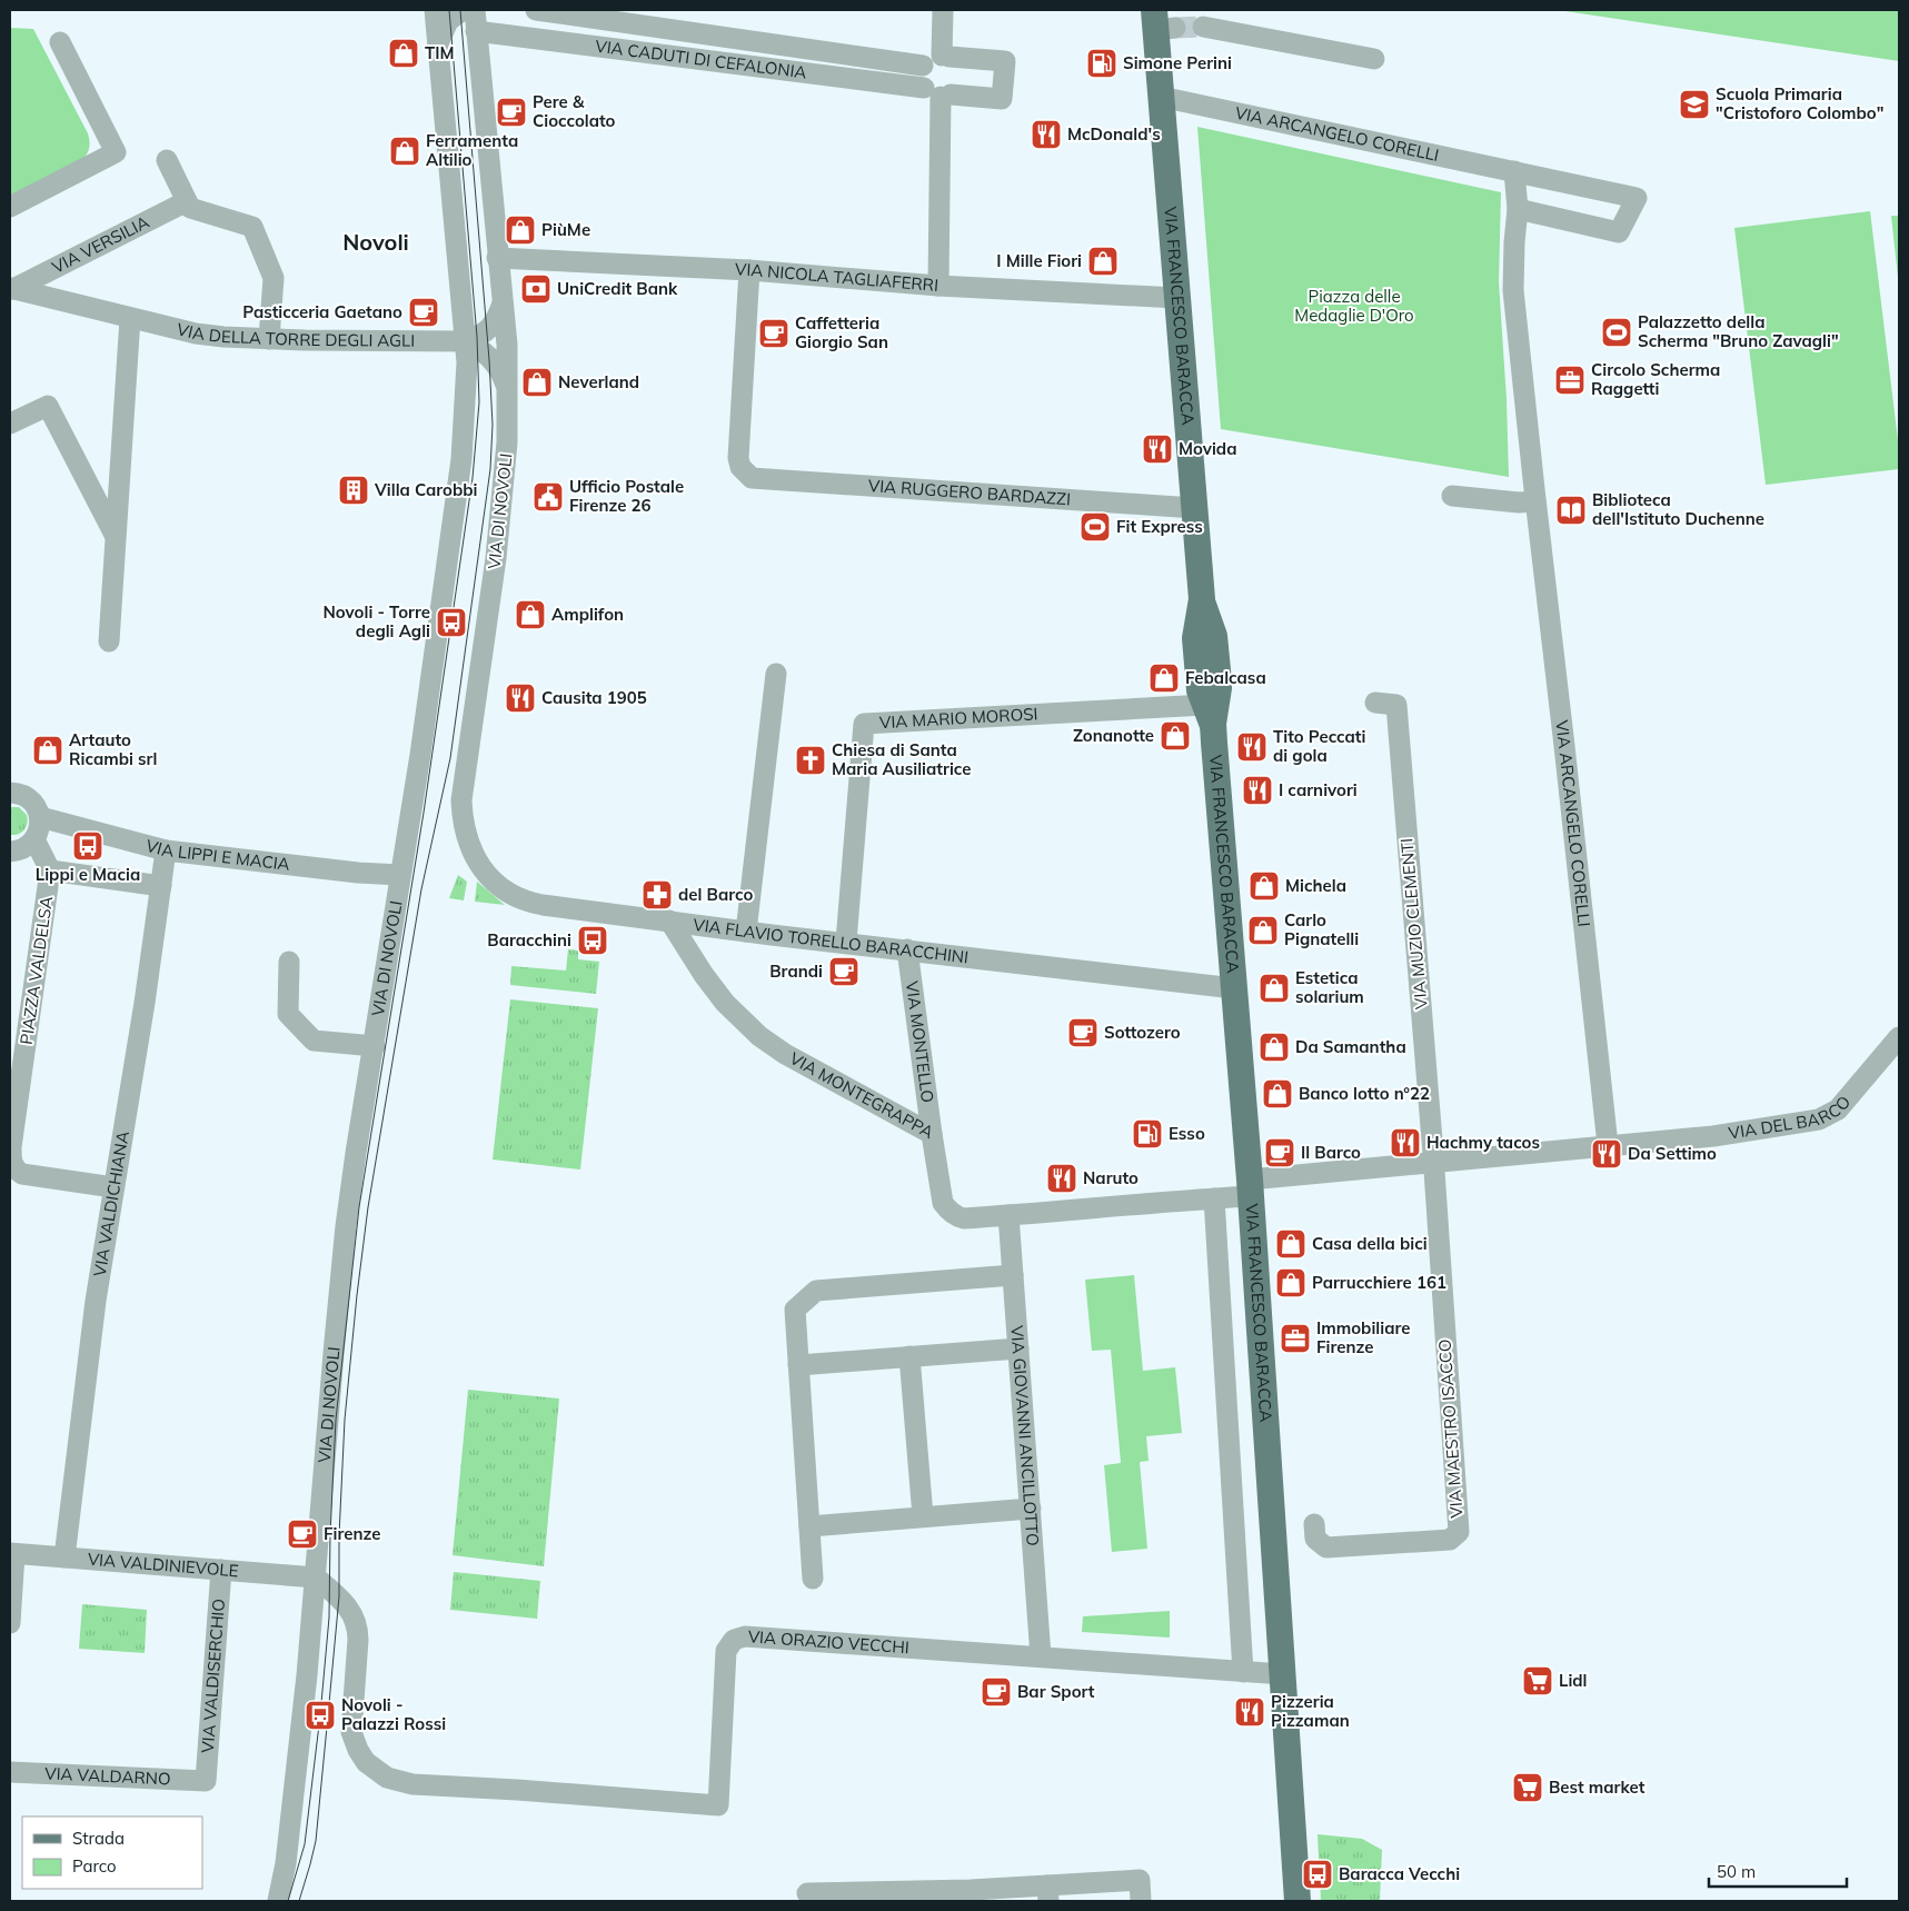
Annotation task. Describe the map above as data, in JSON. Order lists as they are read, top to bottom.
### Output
{
  "streets": {
    "main road": ["VIA FRANCESCO BARACCA"],
    "street": [
      "VIA CADUTI DI CEFALONIA",
      "VIA ARCANGELO CORELLI",
      "VIA VERSILIA",
      "VIA NICOLA TAGLIAFERRI",
      "VIA DELLA TORRE DEGLI AGLI",
      "VIA RUGGERO BARDAZZI",
      "VIA DI NOVOLI",
      "VIA MARIO MOROSI",
      "VIA LIPPI E MACIA",
      "VIA MUZIO CLEMENTI",
      "VIA FLAVIO TORELLO BARACCHINI",
      "PIAZZA VALDELSA",
      "VIA MONTELLO",
      "VIA MONTEGRAPPA",
      "VIA DEL BARCO",
      "VIA VALDICHIANA",
      "VIA MAESTRO ISACCO",
      "VIA GIOVANNI ANCILLOTTO",
      "VIA VALDINIEVOLE",
      "VIA ORAZIO VECCHI",
      "VIA VALDISERCHIO",
      "VIA VALDARNO"
    ]
  },
  "crossings": [
    ["VIA CADUTI DI CEFALONIA", "VIA DI NOVOLI"],
    ["VIA ARCANGELO CORELLI", "VIA FRANCESCO BARACCA"],
    ["VIA ARCANGELO CORELLI", "VIA DEL BARCO"],
    ["VIA VERSILIA", "VIA DELLA TORRE DEGLI AGLI"],
    ["VIA NICOLA TAGLIAFERRI", "VIA FRANCESCO BARACCA"],
    ["VIA NICOLA TAGLIAFERRI", "VIA RUGGERO BARDAZZI"],
    ["VIA NICOLA TAGLIAFERRI", "VIA DI NOVOLI"],
    ["VIA FRANCESCO BARACCA", "VIA RUGGERO BARDAZZI"],
    ["VIA FRANCESCO BARACCA", "VIA MARIO MOROSI"],
    ["VIA FRANCESCO BARACCA", "VIA FLAVIO TORELLO BARACCHINI"],
    ["VIA FRANCESCO BARACCA", "VIA MONTEGRAPPA"],
    ["VIA FRANCESCO BARACCA", "VIA DEL BARCO"],
    ["VIA FRANCESCO BARACCA", "VIA ORAZIO VECCHI"],
    ["VIA DELLA TORRE DEGLI AGLI", "VIA DI NOVOLI"],
    ["VIA DI NOVOLI", "VIA LIPPI E MACIA"],
    ["VIA DI NOVOLI", "VIA FLAVIO TORELLO BARACCHINI"],
    ["VIA DI NOVOLI", "VIA VALDINIEVOLE"],
    ["VIA DI NOVOLI", "VIA ORAZIO VECCHI"],
    ["VIA MARIO MOROSI", "VIA FLAVIO TORELLO BARACCHINI"],
    ["VIA LIPPI E MACIA", "VIA VALDICHIANA"],
    ["VIA MUZIO CLEMENTI", "VIA DEL BARCO"],
    ["VIA MUZIO CLEMENTI", "VIA MAESTRO ISACCO"],
    ["VIA FLAVIO TORELLO BARACCHINI", "VIA MONTELLO"],
    ["VIA FLAVIO TORELLO BARACCHINI", "VIA MONTEGRAPPA"],
    ["PIAZZA VALDELSA", "VIA VALDICHIANA"],
    ["VIA MONTELLO", "VIA MONTEGRAPPA"],
    ["VIA MONTEGRAPPA", "VIA DEL BARCO"],
    ["VIA MONTEGRAPPA", "VIA GIOVANNI ANCILLOTTO"],
    ["VIA DEL BARCO", "VIA MAESTRO ISACCO"],
    ["VIA VALDICHIANA", "VIA VALDINIEVOLE"],
    ["VIA GIOVANNI ANCILLOTTO", "VIA ORAZIO VECCHI"],
    ["VIA VALDINIEVOLE", "VIA ORAZIO VECCHI"],
    ["VIA VALDINIEVOLE", "VIA VALDISERCHIO"],
    ["VIA VALDISERCHIO", "VIA VALDARNO"]
  ],
  "districts": ["Novoli"],
  "parks": ["Piazza delle Medaglie D'Oro"],
  "places": {
    "shop": [
      "TIM",
      "Ferramenta Altilio",
      "PiùMe",
      "I Mille Fiori",
      "Neverland",
      "Amplifon",
      "Febalcasa",
      "Zonanotte",
      "Artauto Ricambi srl",
      "Michela",
      "Carlo Pignatelli",
      "Estetica solarium",
      "Da Samantha",
      "Banco lotto n°22",
      "Casa della bici",
      "Parrucchiere 161"
    ],
    "fuel station": ["Simone Perini", "Esso"],
    "school or university": ["Scuola Primaria \"Cristoforo Colombo\""],
    "cafe": [
      "Pere & Cioccolato",
      "Pasticceria Gaetano",
      "Caffetteria Giorgio San",
      "Brandi",
      "Sottozero",
      "Il Barco",
      "Firenze",
      "Bar Sport"
    ],
    "restaurant": [
      "McDonald's",
      "Movida",
      "Causita 1905",
      "Tito Peccati di gola",
      "I carnivori",
      "Hachmy tacos",
      "Da Settimo",
      "Naruto",
      "Pizzeria Pizzaman"
    ],
    "bank": ["UniCredit Bank"],
    "sports": ["Palazzetto della Scherma \"Bruno Zavagli\"", "Fit Express"],
    "office": ["Circolo Scherma Raggetti", "Immobiliare Firenze"],
    "building": ["Villa Carobbi"],
    "public building": ["Ufficio Postale Firenze 26"],
    "library": ["Biblioteca dell'Istituto Duchenne"],
    "bus stop": [
      "Novoli - Torre degli Agli",
      "Lippi e Macia",
      "Baracchini",
      "Novoli - Palazzi Rossi",
      "Baracca Vecchi"
    ],
    "church": ["Chiesa di Santa Maria Ausiliatrice"],
    "pharmacy": ["del Barco"],
    "supermarket": ["Lidl", "Best market"]
  },
  "legend": ["Strada", "Parco"],
  "scale_bar": "50 m"
}
